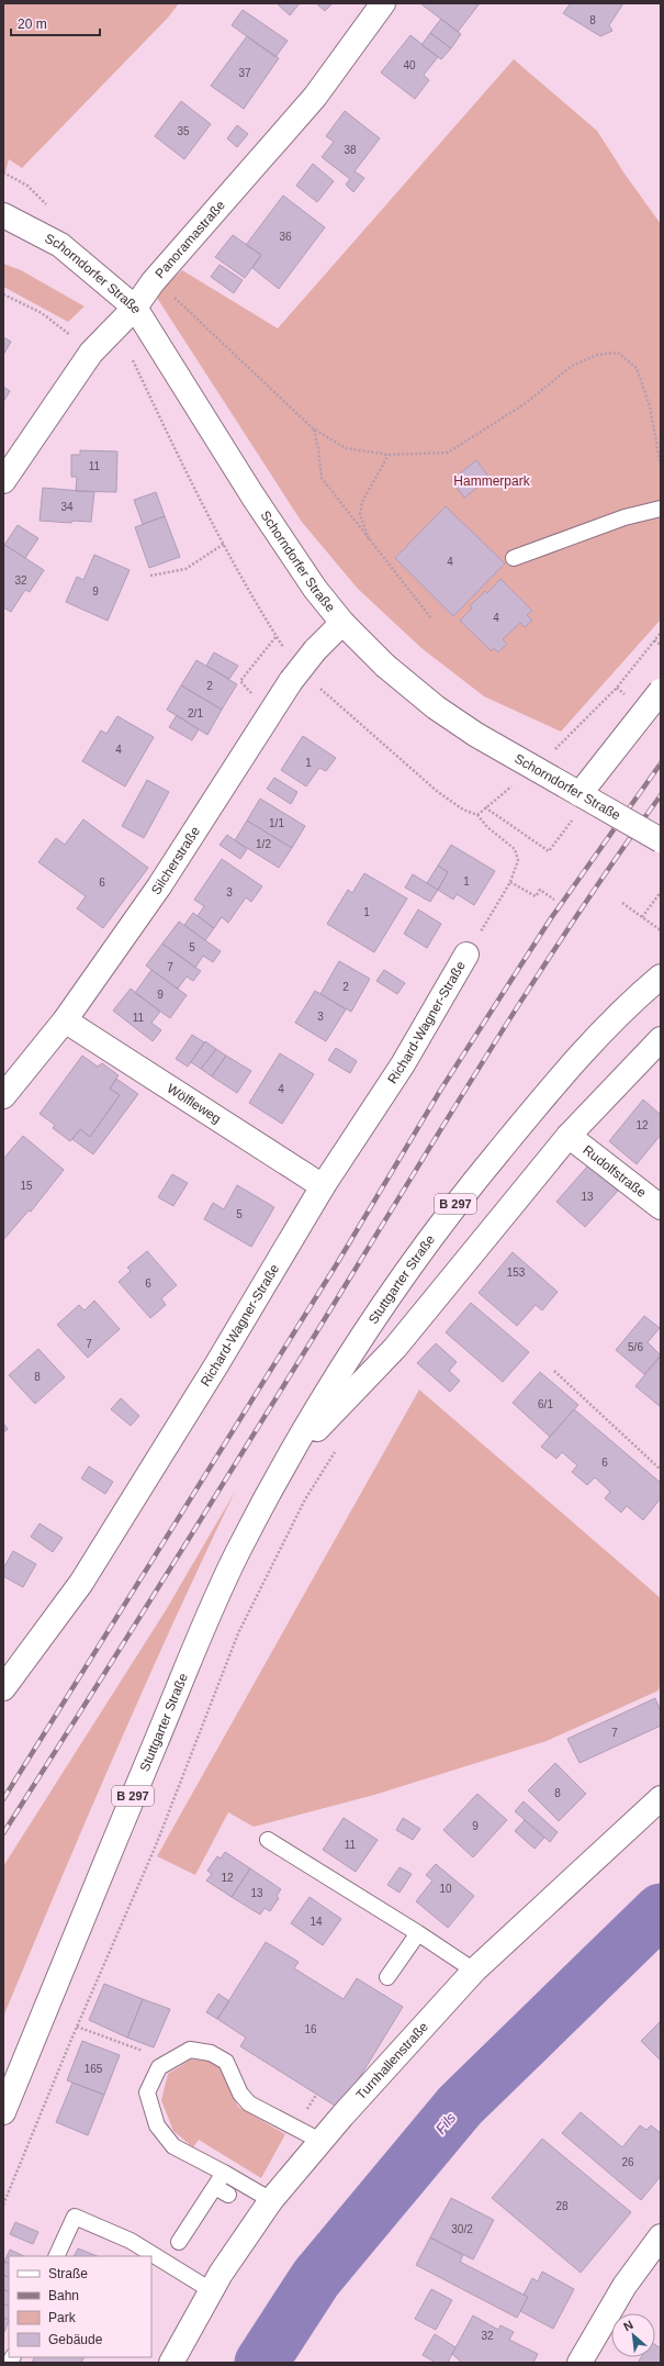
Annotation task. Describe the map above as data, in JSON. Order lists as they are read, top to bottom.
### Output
{
  "streets": {
    "street": [
      "Panoramastraße",
      "Schorndorfer Straße",
      "Silcherstraße",
      "Richard-Wagner-Straße",
      "Wölfleweg",
      "Rudolfstraße",
      "B 297",
      "Stuttgarter Straße",
      "Turnhallenstraße"
    ]
  },
  "crossings": [
    ["Panoramastraße", "Schorndorfer Straße"],
    ["Schorndorfer Straße", "Silcherstraße"],
    ["Silcherstraße", "Wölfleweg"],
    ["Richard-Wagner-Straße", "Wölfleweg"],
    ["Rudolfstraße", "Stuttgarter Straße"]
  ],
  "water": ["Fils"],
  "parks": ["Hammerpark"],
  "house_numbers": [
    "8",
    "40",
    "37",
    "35",
    "38",
    "36",
    "11",
    "34",
    "4",
    "32",
    "9",
    "4",
    "2",
    "2/1",
    "4",
    "1",
    "1/1",
    "1/2",
    "1",
    "6",
    "3",
    "1",
    "5",
    "7",
    "2",
    "9",
    "3",
    "11",
    "4",
    "12",
    "15",
    "13",
    "5",
    "153",
    "6",
    "7",
    "5/6",
    "8",
    "6/1",
    "6",
    "7",
    "8",
    "9",
    "11",
    "12",
    "10",
    "13",
    "14",
    "16",
    "165",
    "26",
    "28",
    "30/2",
    "32"
  ],
  "legend": [
    "Straße",
    "Bahn",
    "Park",
    "Gebäude"
  ],
  "scale_bar": "20 m",
  "north": "top left"
}
